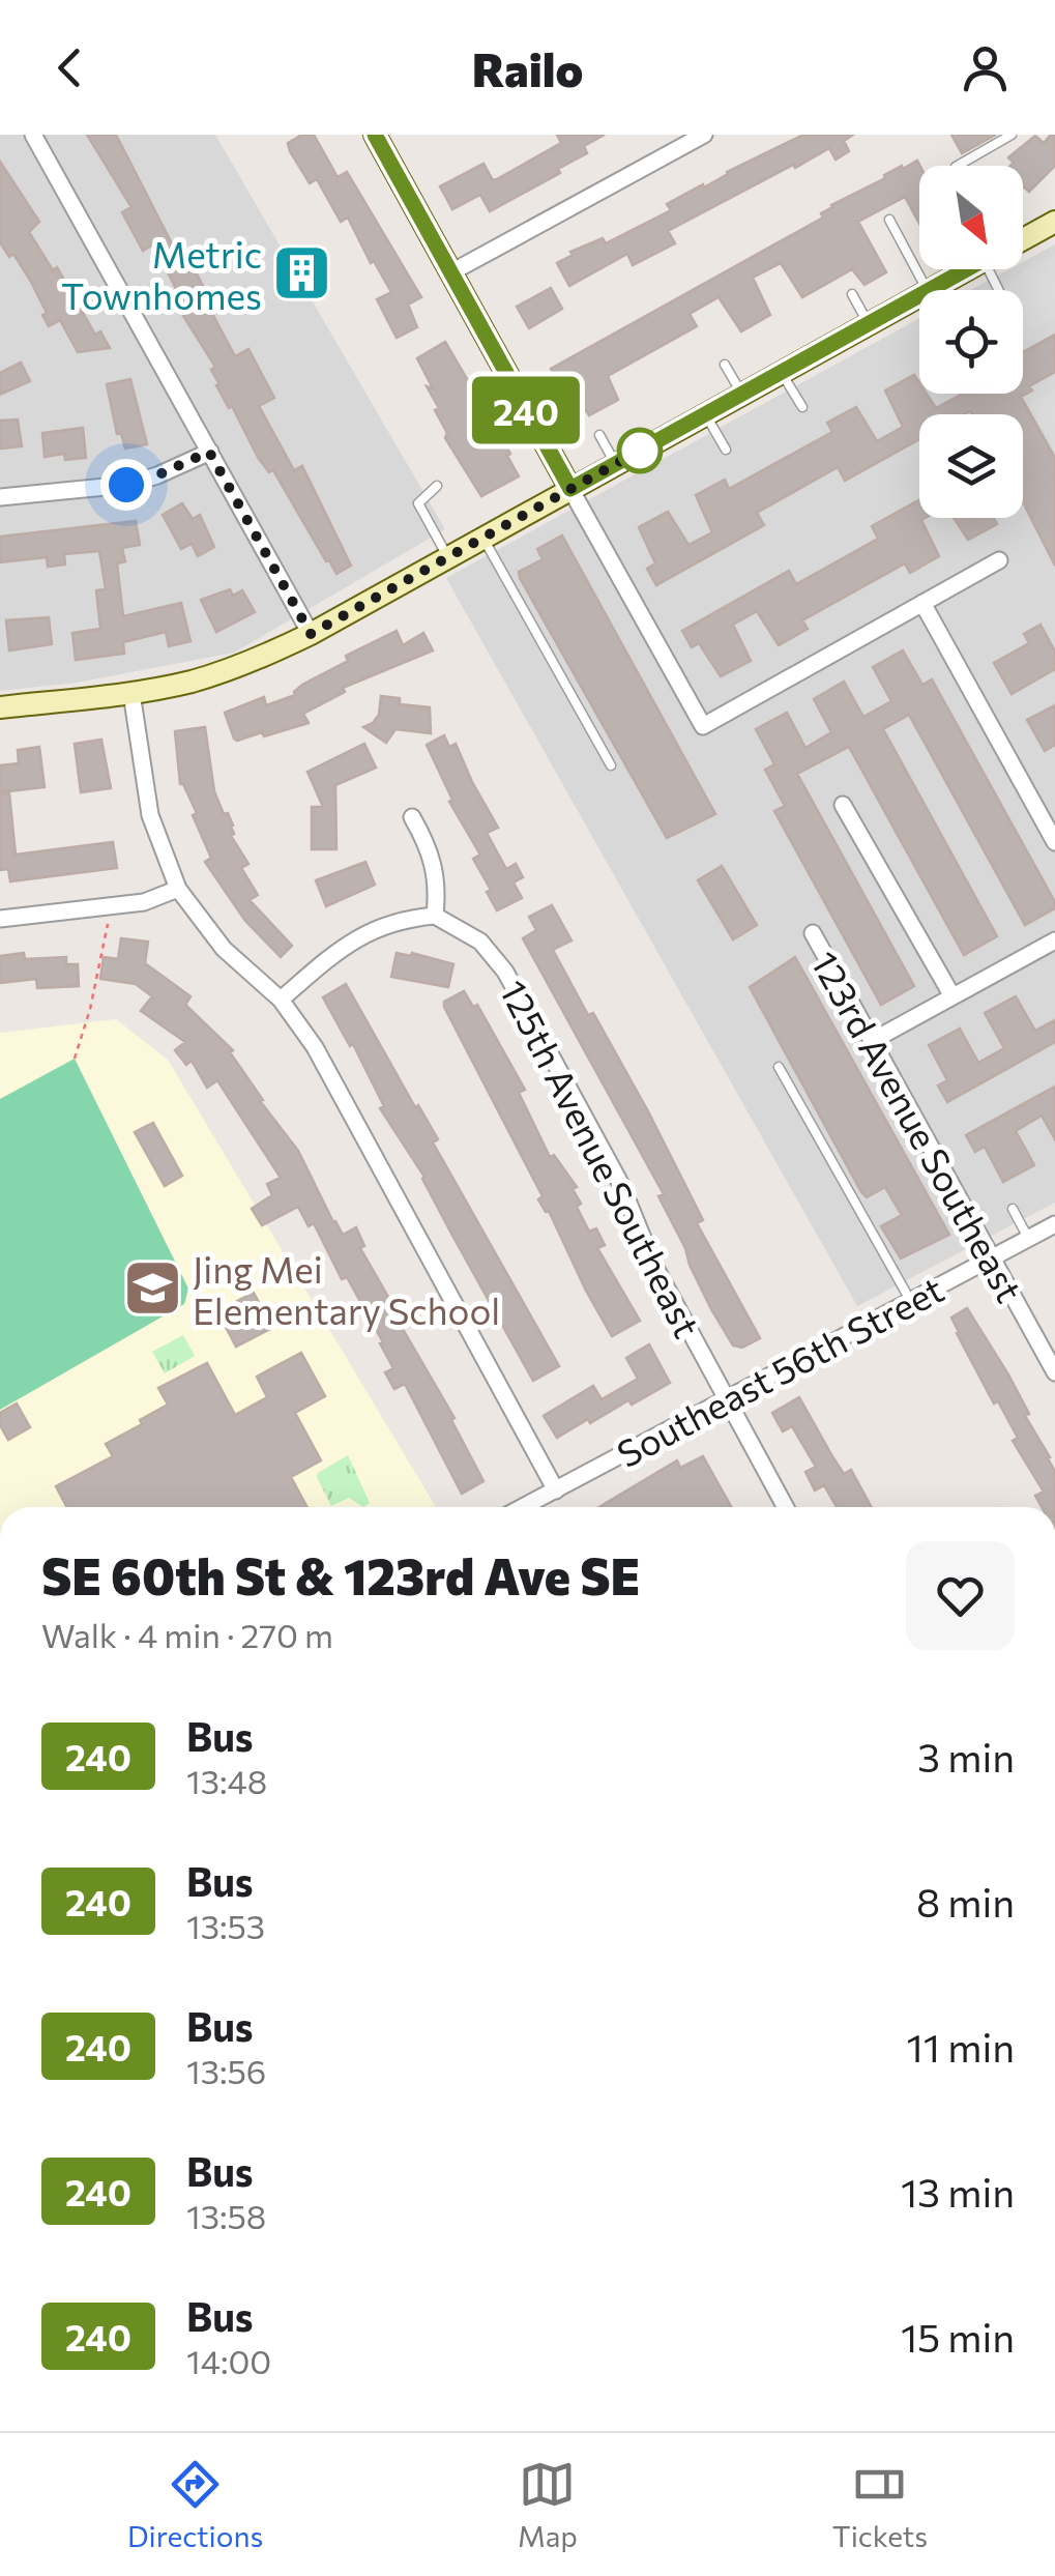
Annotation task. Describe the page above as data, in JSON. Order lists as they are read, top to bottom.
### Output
{
  "streets": {
    "street": ["123rd Avenue Southeast", "125th Avenue Southeast", "Southeast 56th Street"]
  },
  "crossings": [
    ["123rd Avenue Southeast", "Southeast 56th Street"],
    ["125th Avenue Southeast", "Southeast 56th Street"]
  ],
  "places": {
    "building": ["Metric Townhomes"],
    "school or university": ["Jing Mei Elementary School"]
  },
  "lines": ["bus line 240"],
  "north": "bottom right",
  "page": {
    "header": "Railo",
    "on_map": "240",
    "heading": ["SE 60th St & 123rd Ave SE", "Walk · 4 min · 270 m"],
    "list": [
      {
        "mark": "240",
        "name": "Bus",
        "note": "13:48",
        "value": "3 min"
      },
      {
        "mark": "240",
        "name": "Bus",
        "note": "13:53",
        "value": "8 min"
      },
      {
        "mark": "240",
        "name": "Bus",
        "note": "13:56",
        "value": "11 min"
      },
      {
        "mark": "240",
        "name": "Bus",
        "note": "13:58",
        "value": "13 min"
      },
      {
        "mark": "240",
        "name": "Bus",
        "note": "14:00",
        "value": "15 min"
      }
    ],
    "tabs": ["Directions", "Map", "Tickets"]
  }
}
